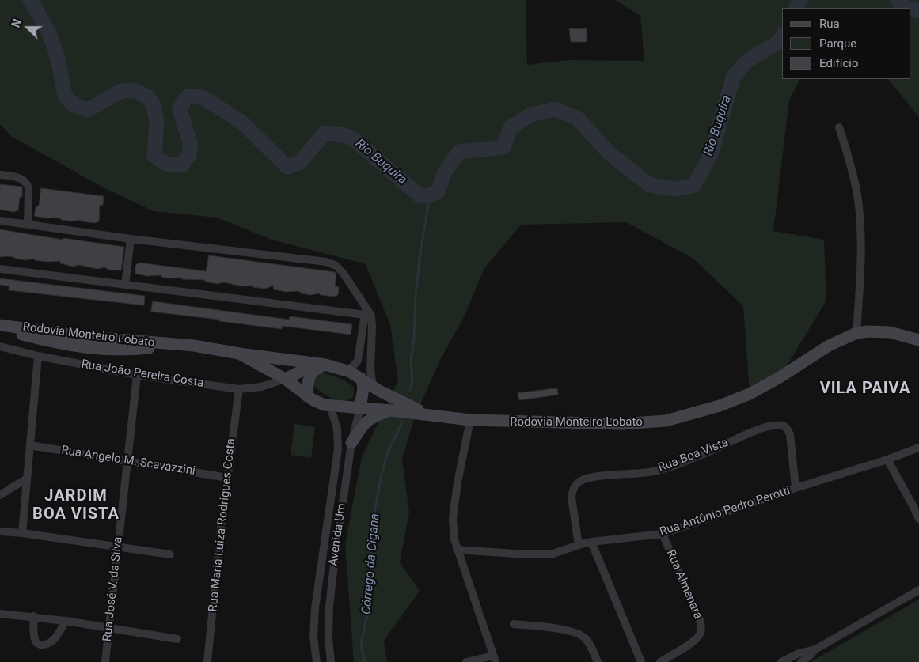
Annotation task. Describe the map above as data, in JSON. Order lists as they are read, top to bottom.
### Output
{
  "streets": {
    "main road": ["Rodovia Monteiro Lobato"],
    "street": [
      "Rua João Pereira Costa",
      "Rua Boa Vista",
      "Rua Angelo M. Scavazzini",
      "Rua Antônio Pedro Perotti",
      "Rua Maria Luiza Rodrigues Costa",
      "Avenida Um",
      "Rua Almenara",
      "Rua José V. da Silva"
    ]
  },
  "crossings": [
    ["Rodovia Monteiro Lobato", "Rua João Pereira Costa"],
    ["Rodovia Monteiro Lobato", "Avenida Um"],
    ["Rua João Pereira Costa", "Rua Maria Luiza Rodrigues Costa"],
    ["Rua João Pereira Costa", "Rua José V. da Silva"],
    ["Rua Boa Vista", "Rua Antônio Pedro Perotti"],
    ["Rua Angelo M. Scavazzini", "Rua Maria Luiza Rodrigues Costa"],
    ["Rua Angelo M. Scavazzini", "Rua José V. da Silva"],
    ["Rua Antônio Pedro Perotti", "Rua Almenara"]
  ],
  "districts": ["VILA PAIVA", "JARDIM BOA VISTA"],
  "water": ["Rio Buquira", "Córrego da Cigana"],
  "legend": ["Rua", "Parque", "Edifício"],
  "north": "left"
}
